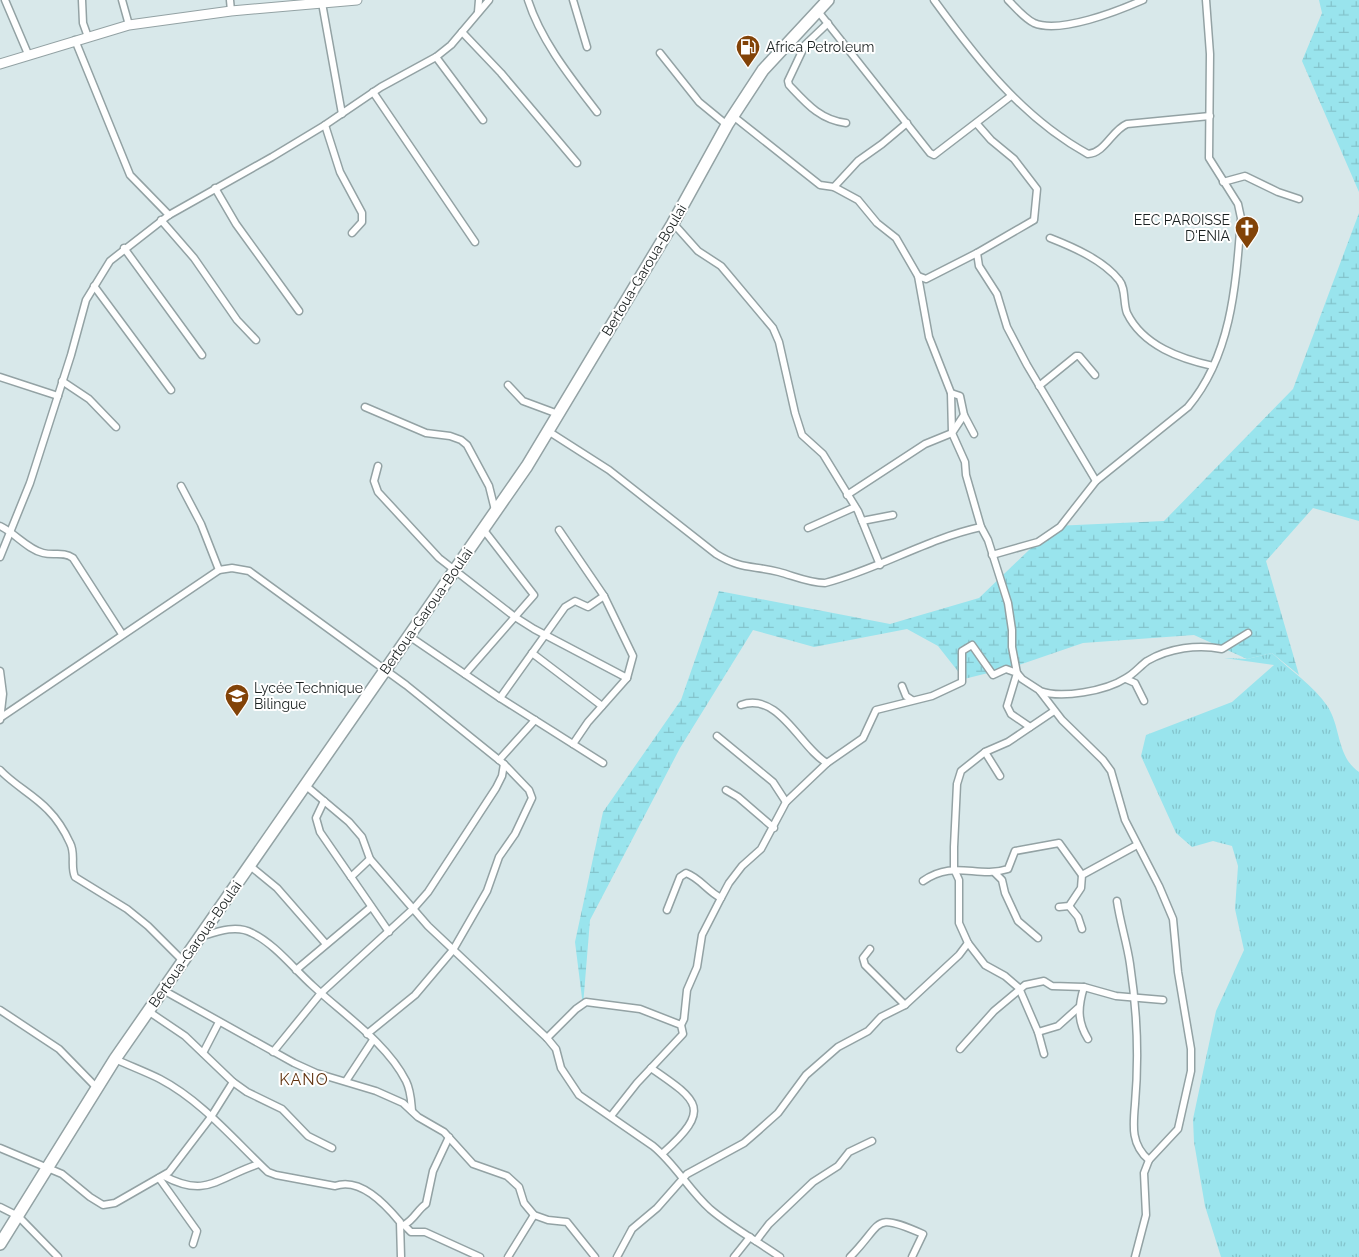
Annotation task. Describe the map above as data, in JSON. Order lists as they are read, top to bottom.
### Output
{
  "streets": {
    "highway": ["Bertoua-Garoua-Boulai"]
  },
  "districts": ["KANO"],
  "places": {
    "fuel station": ["Africa Petroleum"],
    "church": ["EEC PAROISSE D'ENIA"],
    "school or university": ["Lycée Technique Bilingue"]
  }
}
